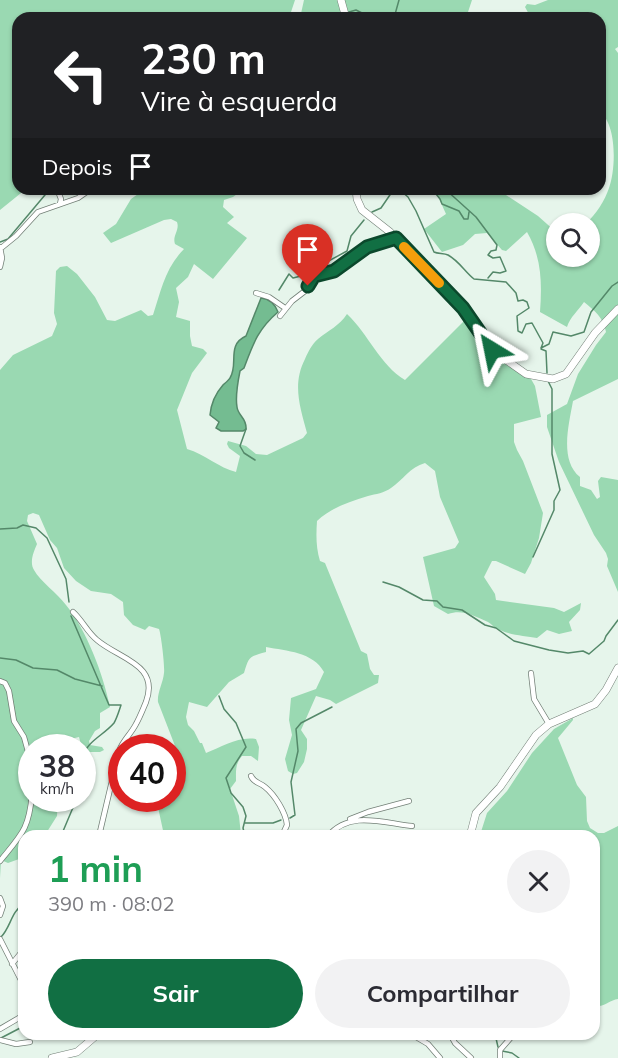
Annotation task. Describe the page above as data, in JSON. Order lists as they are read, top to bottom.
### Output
{
  "page": {
    "turn": ["230 m", "Vire à esquerda"],
    "then": "Depois",
    "speed": "38 km/h",
    "limit": "40",
    "heading": ["1 min", "390 m · 08:02"],
    "buttons": ["Sair", "Compartilhar"]
  }
}
